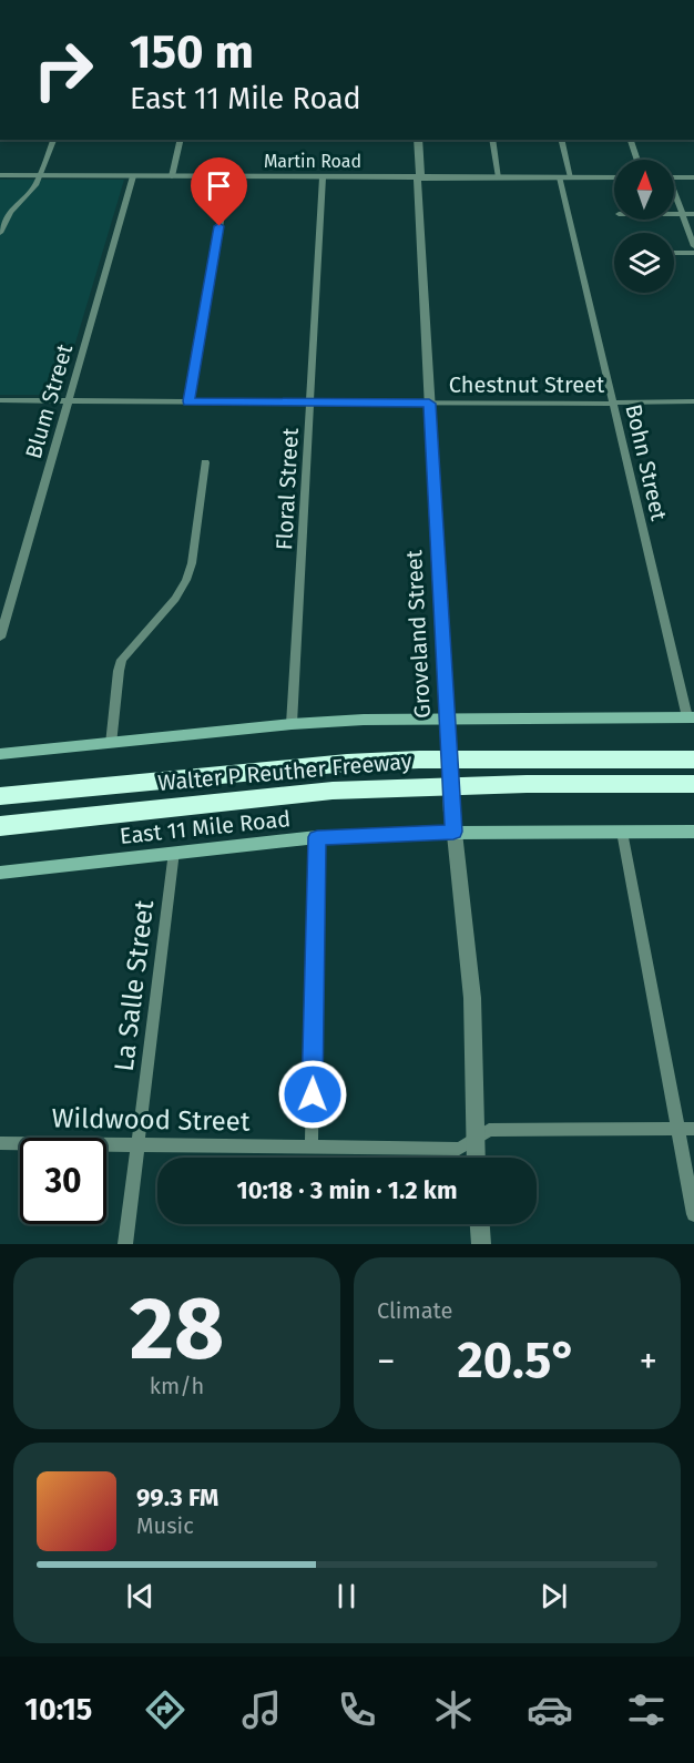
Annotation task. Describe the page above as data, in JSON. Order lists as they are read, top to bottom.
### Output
{
  "streets": {
    "highway": ["Walter P Reuther Freeway"],
    "main road": ["East 11 Mile Road"],
    "street": [
      "Martin Road",
      "Chestnut Street",
      "Blum Street",
      "Bohn Street",
      "Floral Street",
      "Groveland Street",
      "La Salle Street",
      "Wildwood Street"
    ]
  },
  "crossings": [
    ["Martin Road", "Blum Street"],
    ["Martin Road", "Bohn Street"],
    ["Martin Road", "Floral Street"],
    ["Martin Road", "Groveland Street"],
    ["Chestnut Street", "Blum Street"],
    ["Chestnut Street", "Bohn Street"],
    ["Chestnut Street", "Floral Street"],
    ["Chestnut Street", "Groveland Street"],
    ["Groveland Street", "East 11 Mile Road"],
    ["Groveland Street", "Wildwood Street"],
    ["East 11 Mile Road", "La Salle Street"],
    ["La Salle Street", "Wildwood Street"]
  ],
  "north": "top",
  "page": {
    "turn": ["150 m", "East 11 Mile Road"],
    "limit": "30",
    "trip": "10:18 · 3 min · 1.2 km",
    "tile": [
      ["28", "km/h"],
      "Climate"
    ],
    "heat": ["−", "20.5°", "+"],
    "song": ["99.3 FM", "Music"],
    "tabs": "10:15"
  }
}
